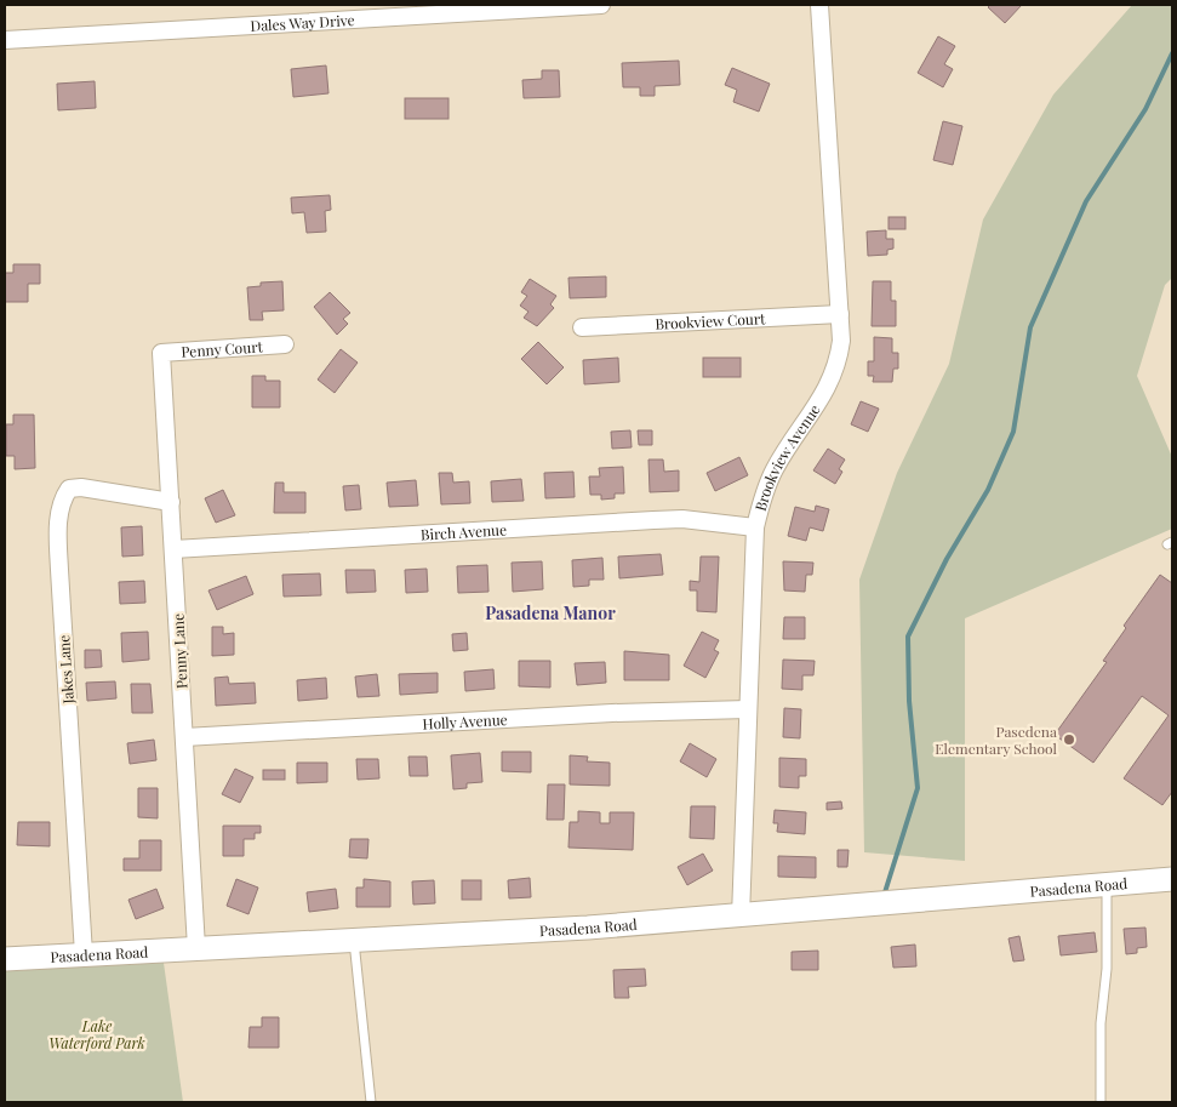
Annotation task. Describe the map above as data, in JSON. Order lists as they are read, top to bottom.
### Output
{
  "streets": {
    "main road": ["Pasadena Road"],
    "street": [
      "Dales Way Drive",
      "Brookview Court",
      "Penny Court",
      "Brookview Avenue",
      "Birch Avenue",
      "Penny Lane",
      "Jakes Lane",
      "Holly Avenue"
    ]
  },
  "crossings": [
    ["Brookview Court", "Brookview Avenue"],
    ["Penny Court", "Penny Lane"],
    ["Brookview Avenue", "Birch Avenue"],
    ["Brookview Avenue", "Holly Avenue"],
    ["Brookview Avenue", "Pasadena Road"],
    ["Birch Avenue", "Penny Lane"],
    ["Penny Lane", "Jakes Lane"],
    ["Penny Lane", "Holly Avenue"],
    ["Penny Lane", "Pasadena Road"],
    ["Jakes Lane", "Pasadena Road"]
  ],
  "districts": ["Pasadena Manor"],
  "parks": ["Lake Waterford Park"],
  "places": ["Pasedena Elementary School"]
}
